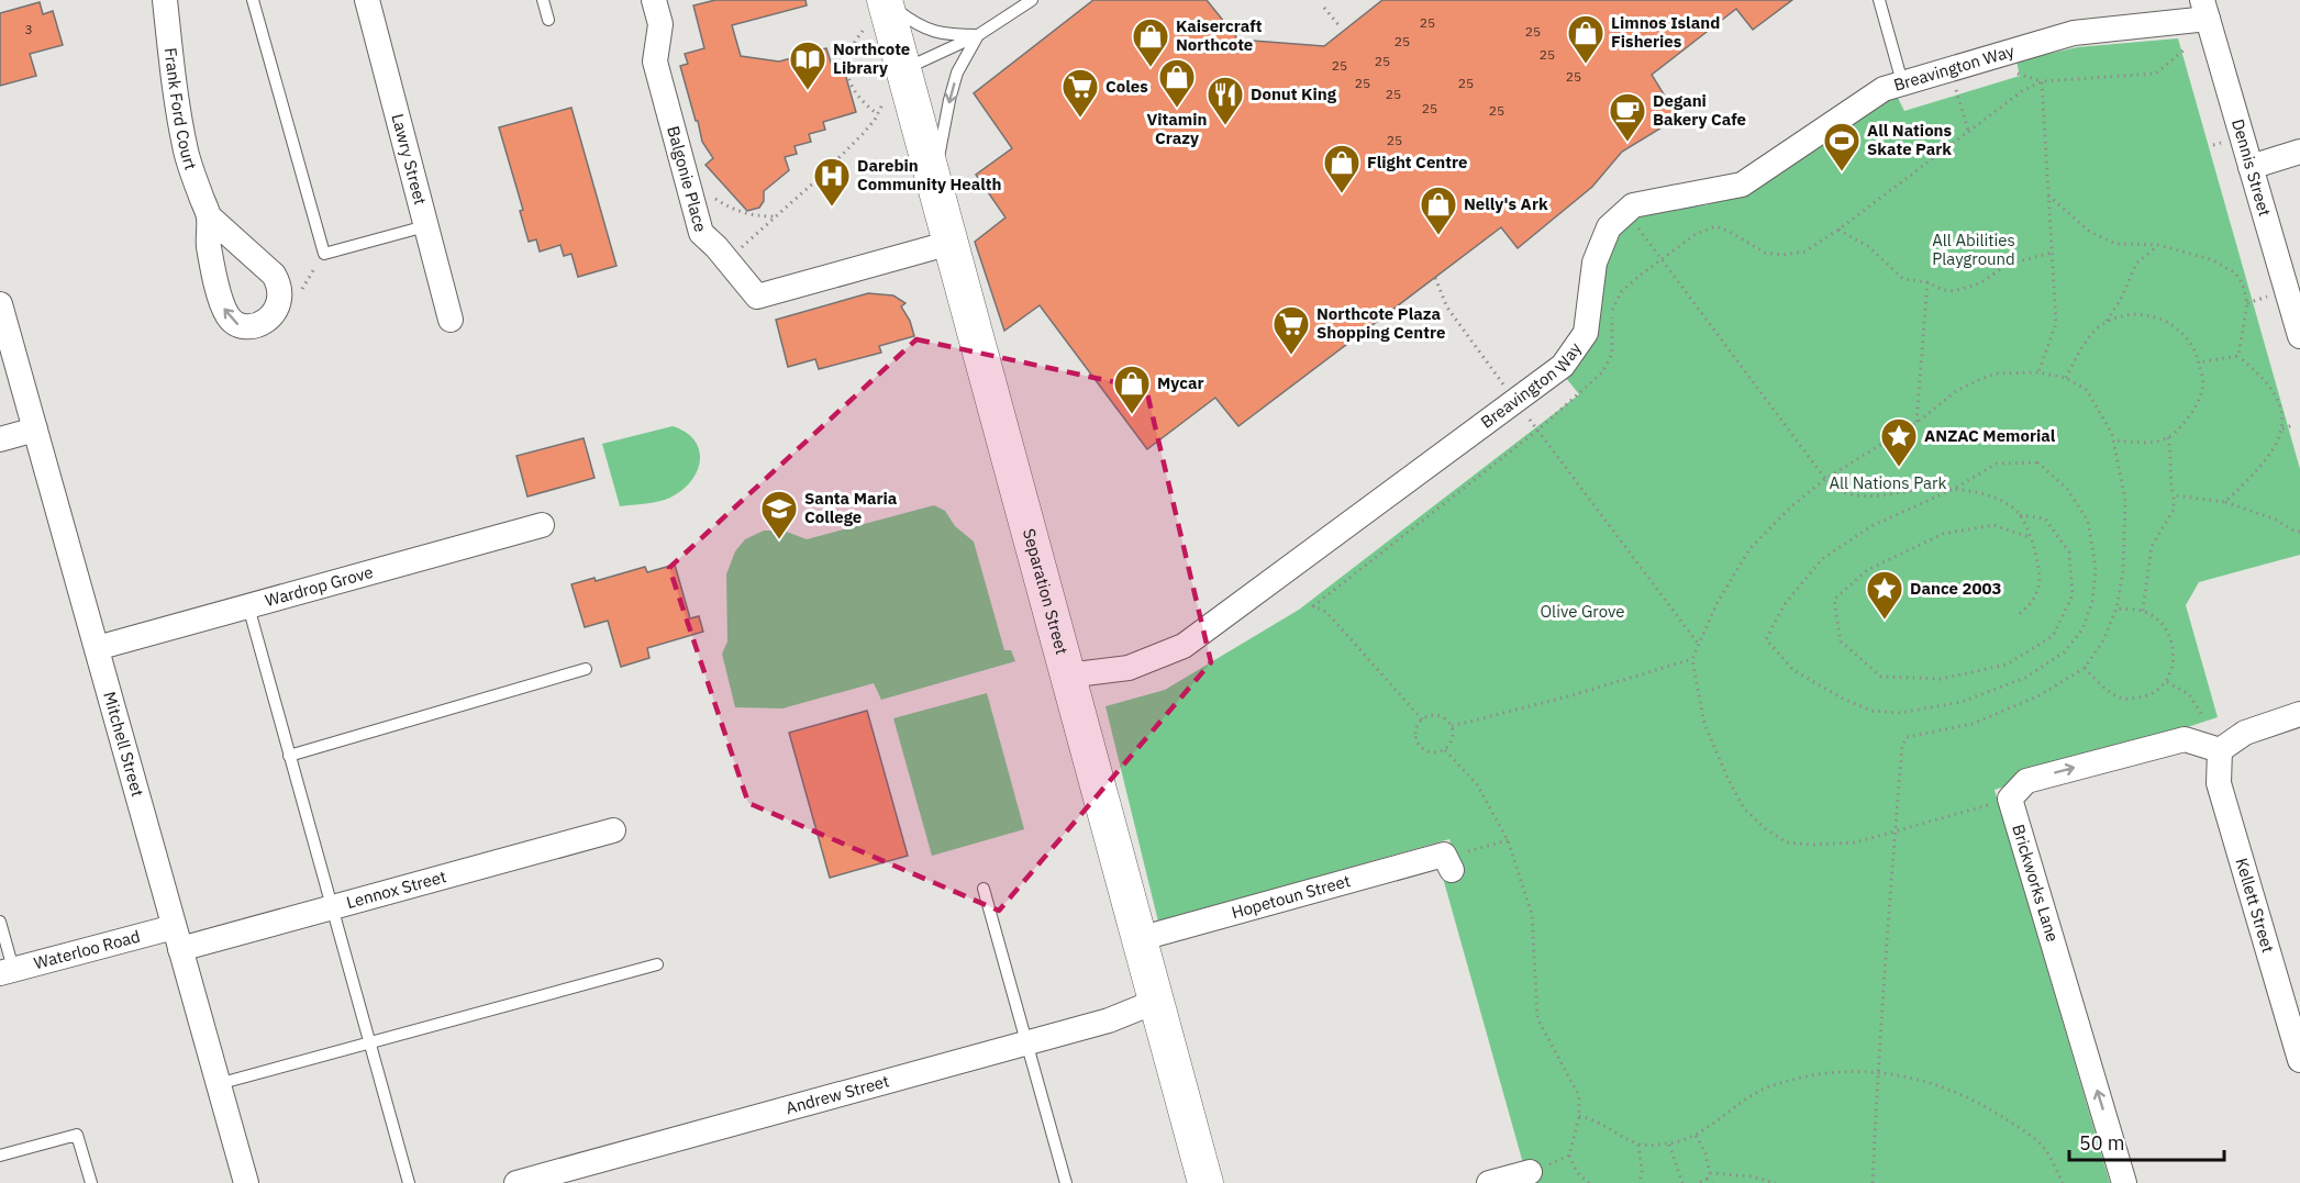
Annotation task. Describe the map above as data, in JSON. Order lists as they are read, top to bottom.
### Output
{
  "streets": {
    "street": [
      "Breavington Way",
      "Frank Ford Court",
      "Lawry Street",
      "Dennis Street",
      "Balgonie Place",
      "Wardrop Grove",
      "Separation Street",
      "Mitchell Street",
      "Brickworks Lane",
      "Lennox Street",
      "Hopetoun Street",
      "Kellett Street",
      "Waterloo Road",
      "Andrew Street"
    ]
  },
  "crossings": [
    ["Breavington Way", "Dennis Street"],
    ["Breavington Way", "Separation Street"],
    ["Balgonie Place", "Separation Street"],
    ["Wardrop Grove", "Mitchell Street"],
    ["Separation Street", "Hopetoun Street"],
    ["Separation Street", "Andrew Street"],
    ["Mitchell Street", "Lennox Street"],
    ["Mitchell Street", "Waterloo Road"],
    ["Lennox Street", "Waterloo Road"]
  ],
  "one_way": ["Brickworks Lane"],
  "parks": ["All Abilities Playground", "All Nations Park", "Olive Grove"],
  "places": {
    "shop": [
      "Limnos Island Fisheries",
      "Kaisercraft Northcote",
      "Vitamin Crazy",
      "Flight Centre",
      "Nelly's Ark",
      "Mycar"
    ],
    "library": ["Northcote Library"],
    "supermarket": ["Coles", "Northcote Plaza Shopping Centre"],
    "restaurant": ["Donut King"],
    "cafe": ["Degani Bakery Cafe"],
    "sports": ["All Nations Skate Park"],
    "hospital": ["Darebin Community Health"],
    "place": ["ANZAC Memorial", "Dance 2003"],
    "school or university": ["Santa Maria College"]
  },
  "house_numbers": [
    "25",
    "3",
    "25",
    "25",
    "25",
    "25",
    "25",
    "25",
    "25",
    "25",
    "25",
    "25",
    "25",
    "25"
  ],
  "scale_bar": "50 m"
}
